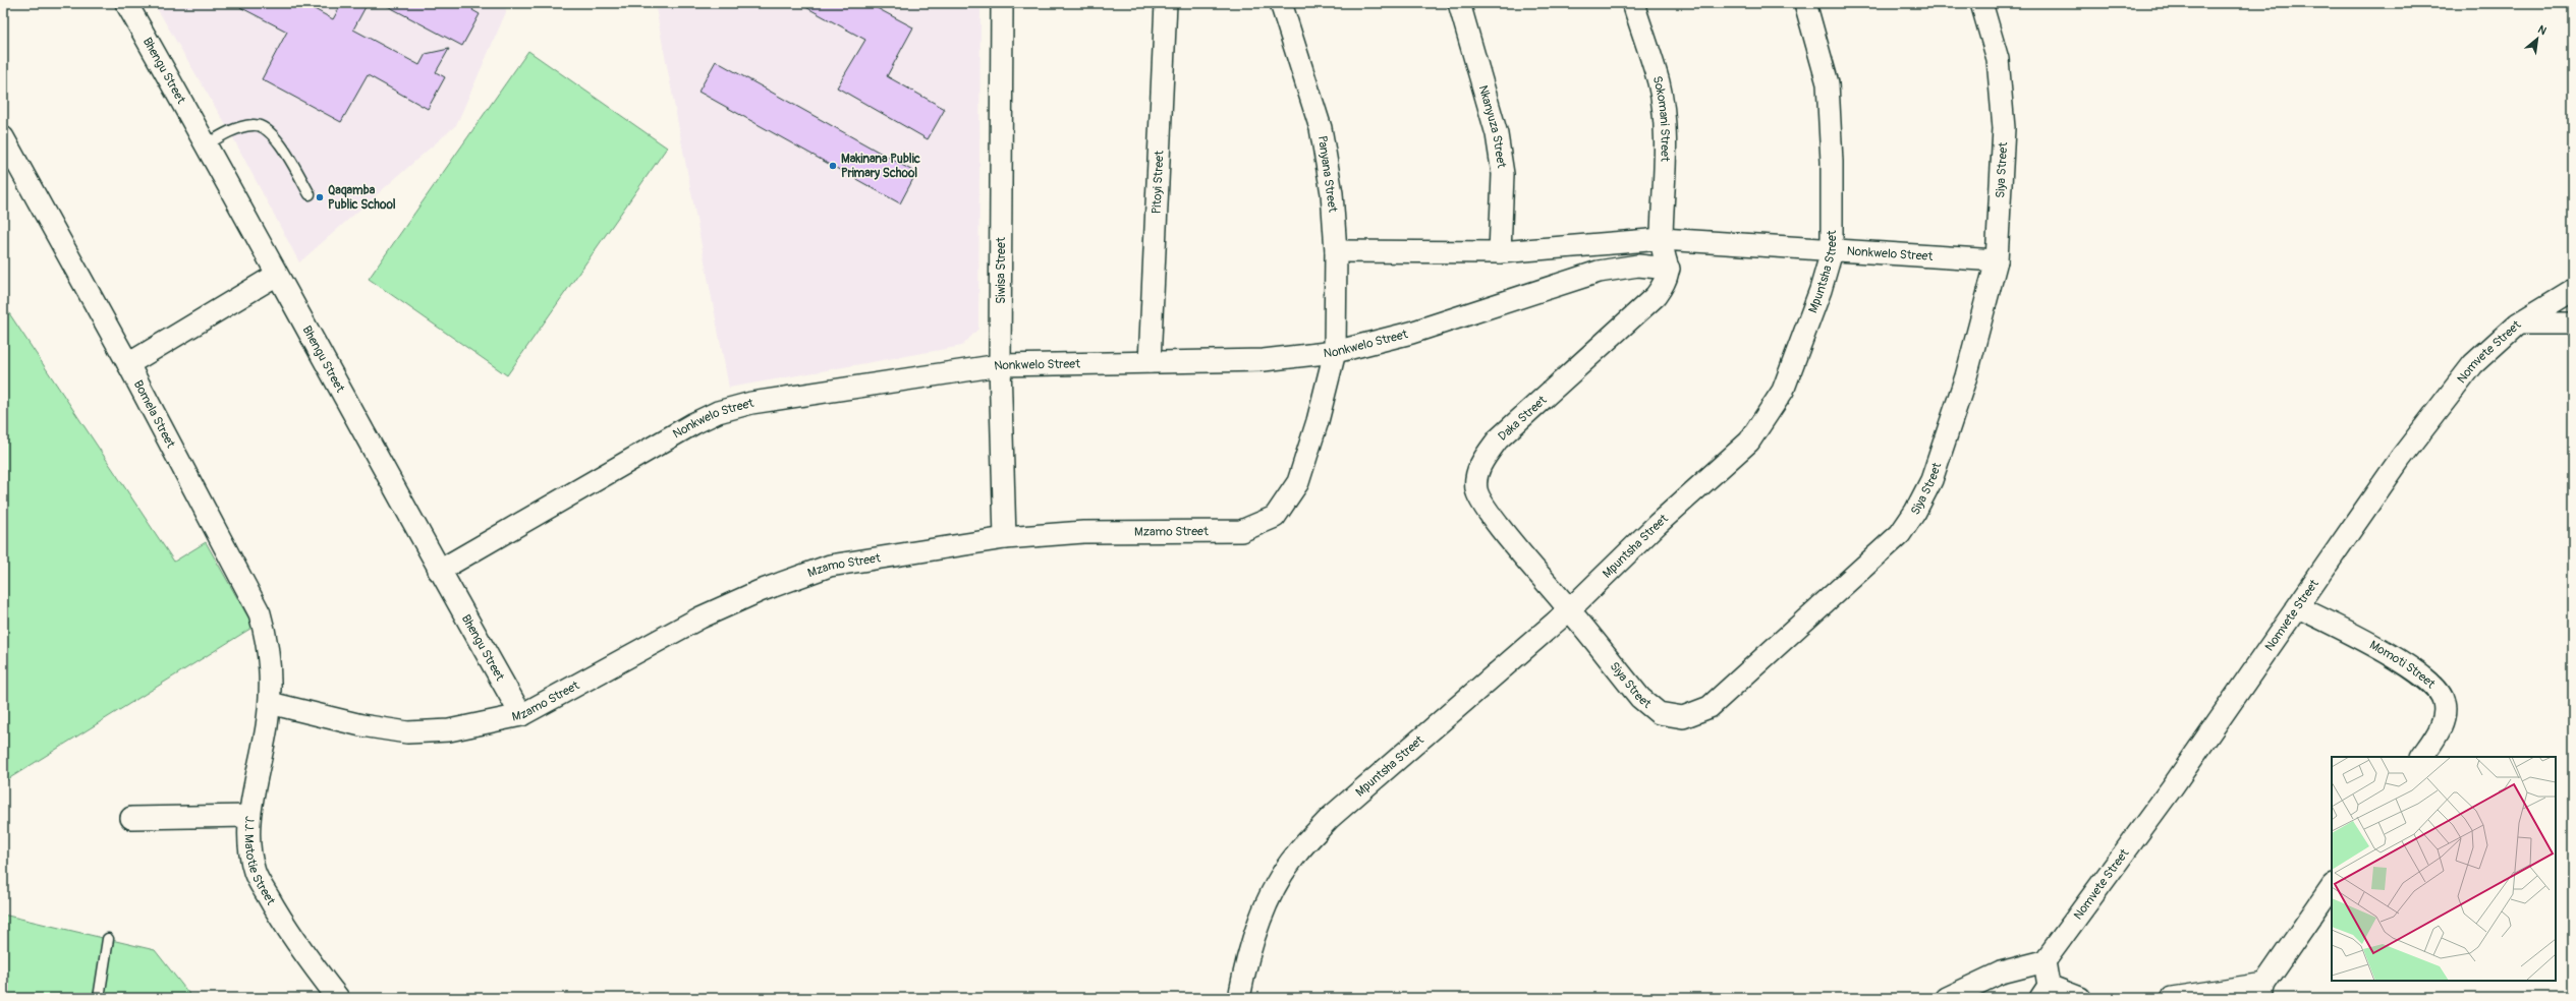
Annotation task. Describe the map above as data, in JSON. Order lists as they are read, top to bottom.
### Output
{
  "streets": {
    "street": [
      "Bhengu Street",
      "Sokomani Street",
      "Nkanyuza Street",
      "Siya Street",
      "Panyana Street",
      "Pitoyi Street",
      "Nonkwelo Street",
      "Siwisa Street",
      "Mpuntsha Street",
      "Nomvete Street",
      "Bomela Street",
      "Daka Street",
      "Mzamo Street",
      "Momoti Street",
      "J.J. Matotie Street"
    ]
  },
  "crossings": [
    ["Bhengu Street", "Nonkwelo Street"],
    ["Bhengu Street", "Mzamo Street"],
    ["Sokomani Street", "Nonkwelo Street"],
    ["Nkanyuza Street", "Nonkwelo Street"],
    ["Siya Street", "Nonkwelo Street"],
    ["Siya Street", "Mpuntsha Street"],
    ["Siya Street", "Daka Street"],
    ["Panyana Street", "Nonkwelo Street"],
    ["Panyana Street", "Mzamo Street"],
    ["Pitoyi Street", "Nonkwelo Street"],
    ["Nonkwelo Street", "Siwisa Street"],
    ["Nonkwelo Street", "Mpuntsha Street"],
    ["Nonkwelo Street", "Daka Street"],
    ["Nonkwelo Street", "Mzamo Street"],
    ["Siwisa Street", "Mzamo Street"],
    ["Mpuntsha Street", "Daka Street"],
    ["Nomvete Street", "Momoti Street"],
    ["Bomela Street", "Mzamo Street"],
    ["Bomela Street", "J.J. Matotie Street"],
    ["Mzamo Street", "J.J. Matotie Street"]
  ],
  "places": ["Makinana Public Primary School", "Qaqamba Public School"],
  "north": "top right"
}
